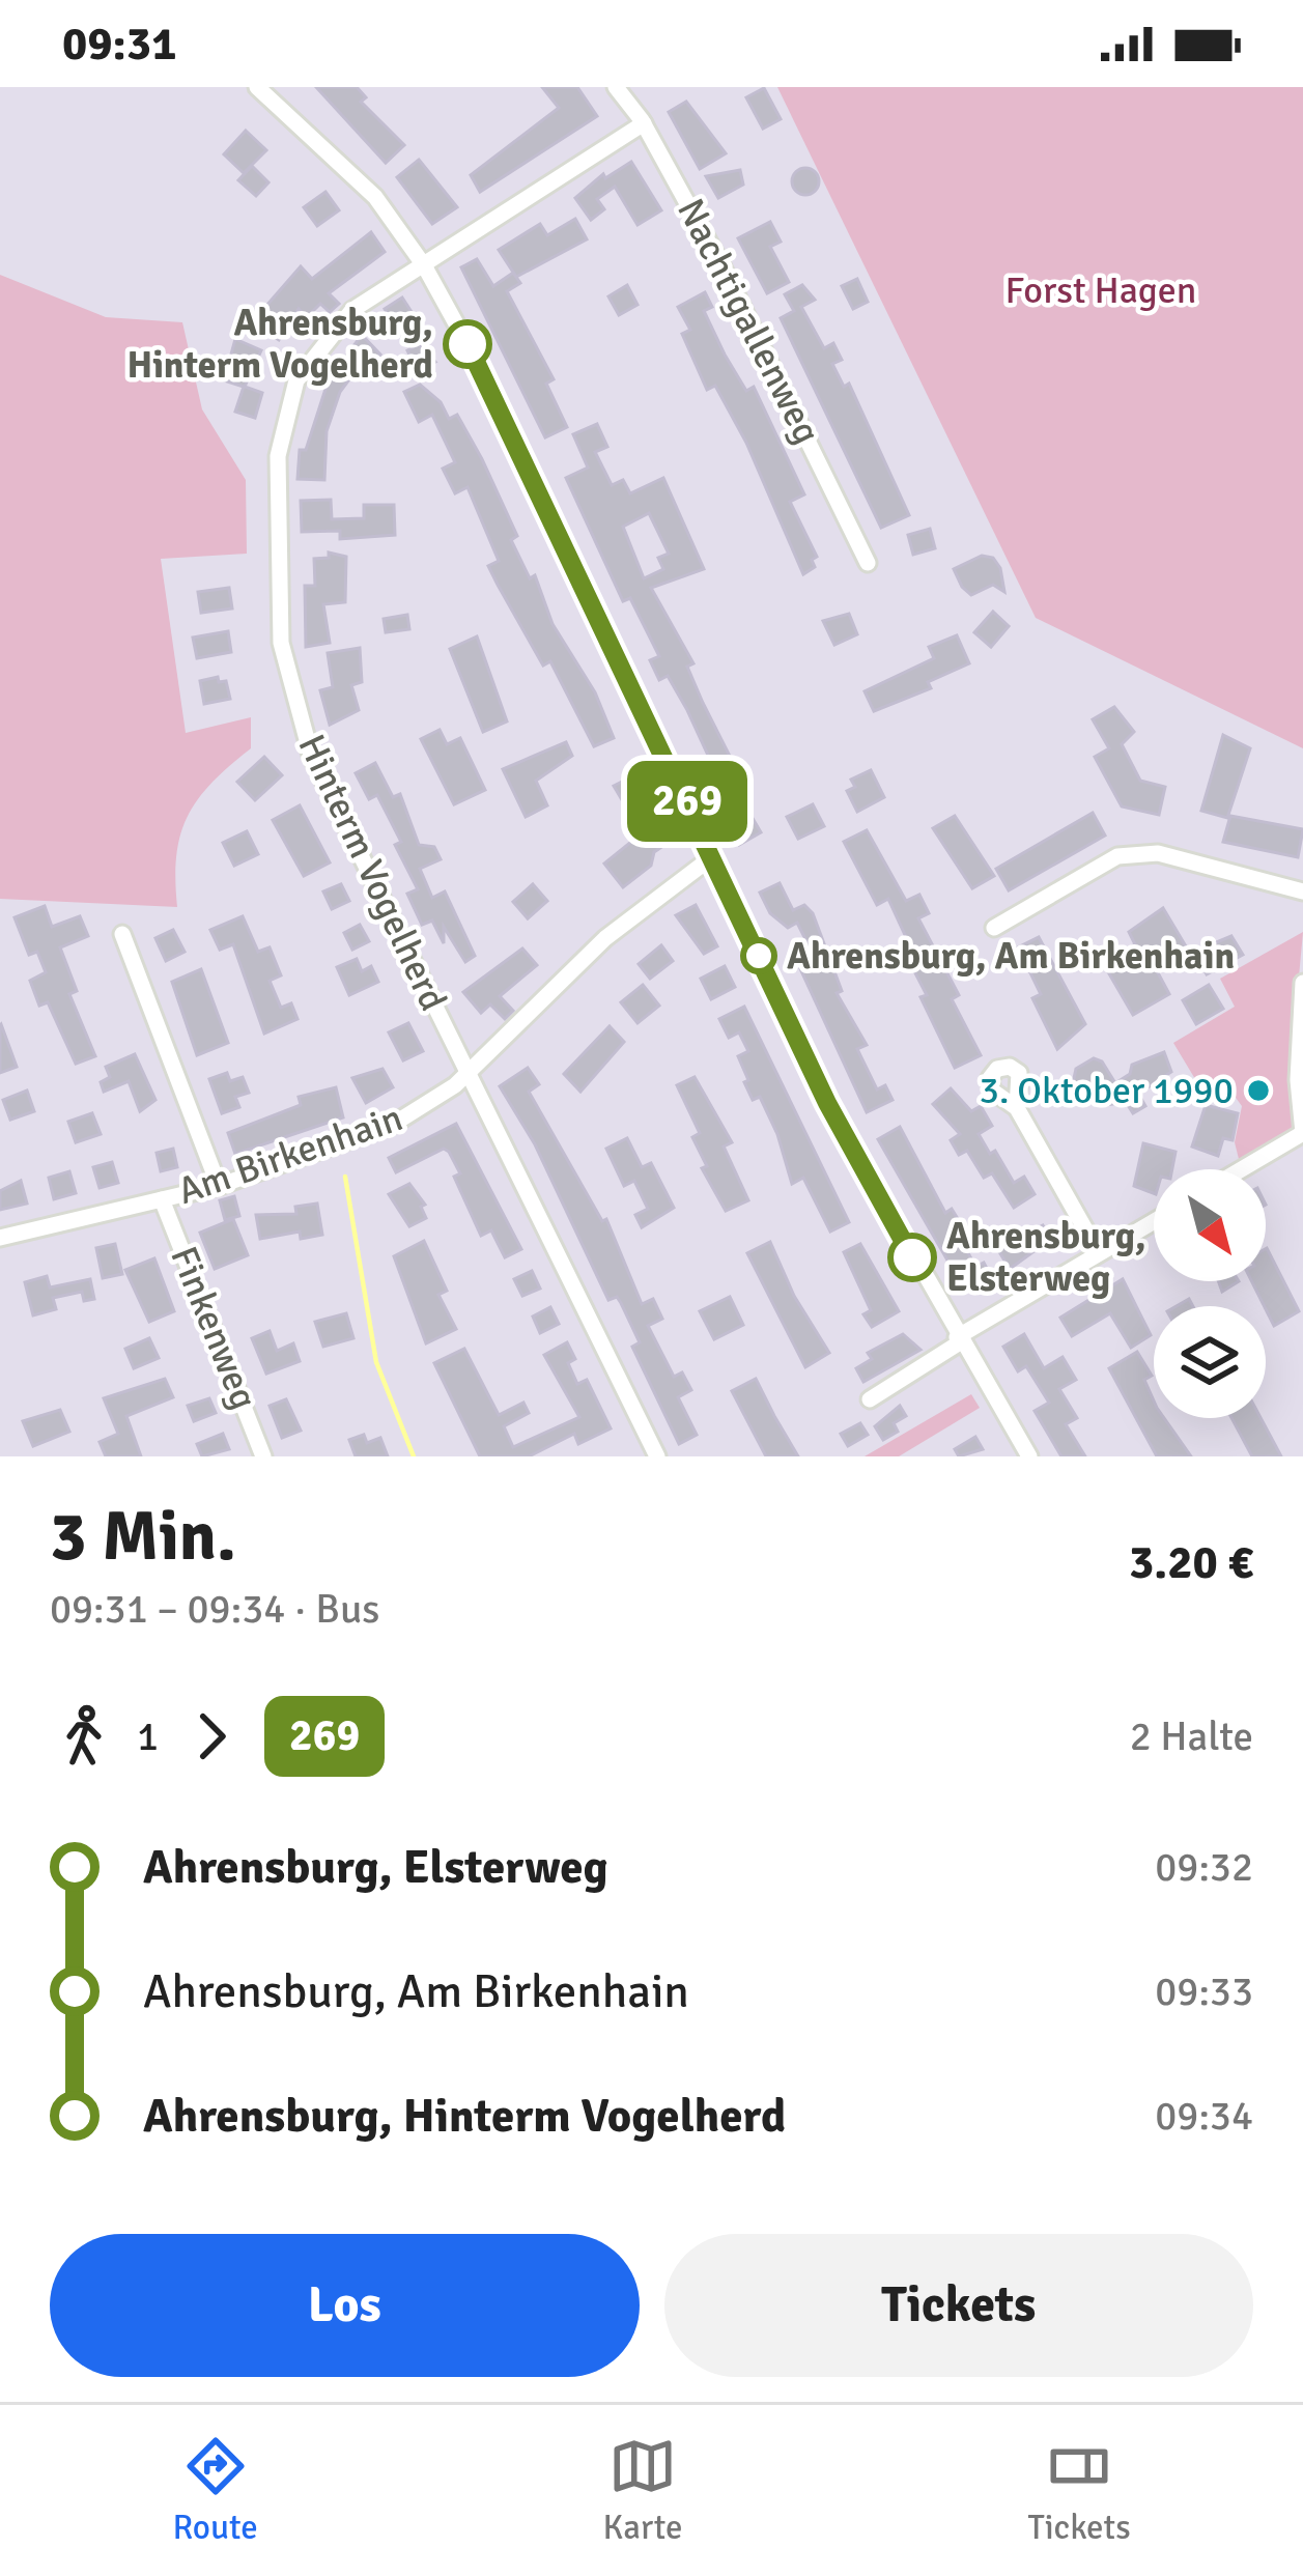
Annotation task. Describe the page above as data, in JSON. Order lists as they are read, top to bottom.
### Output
{
  "streets": {
    "street": [
      "Nachtigallenweg",
      "Hinterm Vogelherd",
      "Am Birkenhain",
      "Finkenweg"
    ]
  },
  "crossings": [
    ["Nachtigallenweg", "Hinterm Vogelherd"],
    ["Hinterm Vogelherd", "Am Birkenhain"],
    ["Am Birkenhain", "Finkenweg"]
  ],
  "parks": ["Forst Hagen"],
  "places": [
    "Ahrensburg, Hinterm Vogelherd",
    "Ahrensburg, Am Birkenhain",
    "3. Oktober 1990",
    "Ahrensburg, Elsterweg"
  ],
  "lines": ["bus line 269"],
  "north": "bottom right",
  "page": {
    "status": "09:31",
    "on_map": "269",
    "heading": ["3 Min.", "09:31 – 09:34 · Bus", "3.20 €"],
    "legs": ["1", "269", "2 Halte"],
    "list": [
      {
        "name": "Ahrensburg, Elsterweg",
        "value": "09:32"
      },
      {
        "name": "Ahrensburg, Am Birkenhain",
        "value": "09:33"
      },
      {
        "name": "Ahrensburg, Hinterm Vogelherd",
        "value": "09:34"
      }
    ],
    "buttons": ["Los", "Tickets"],
    "tabs": ["Route", "Karte", "Tickets"]
  }
}
